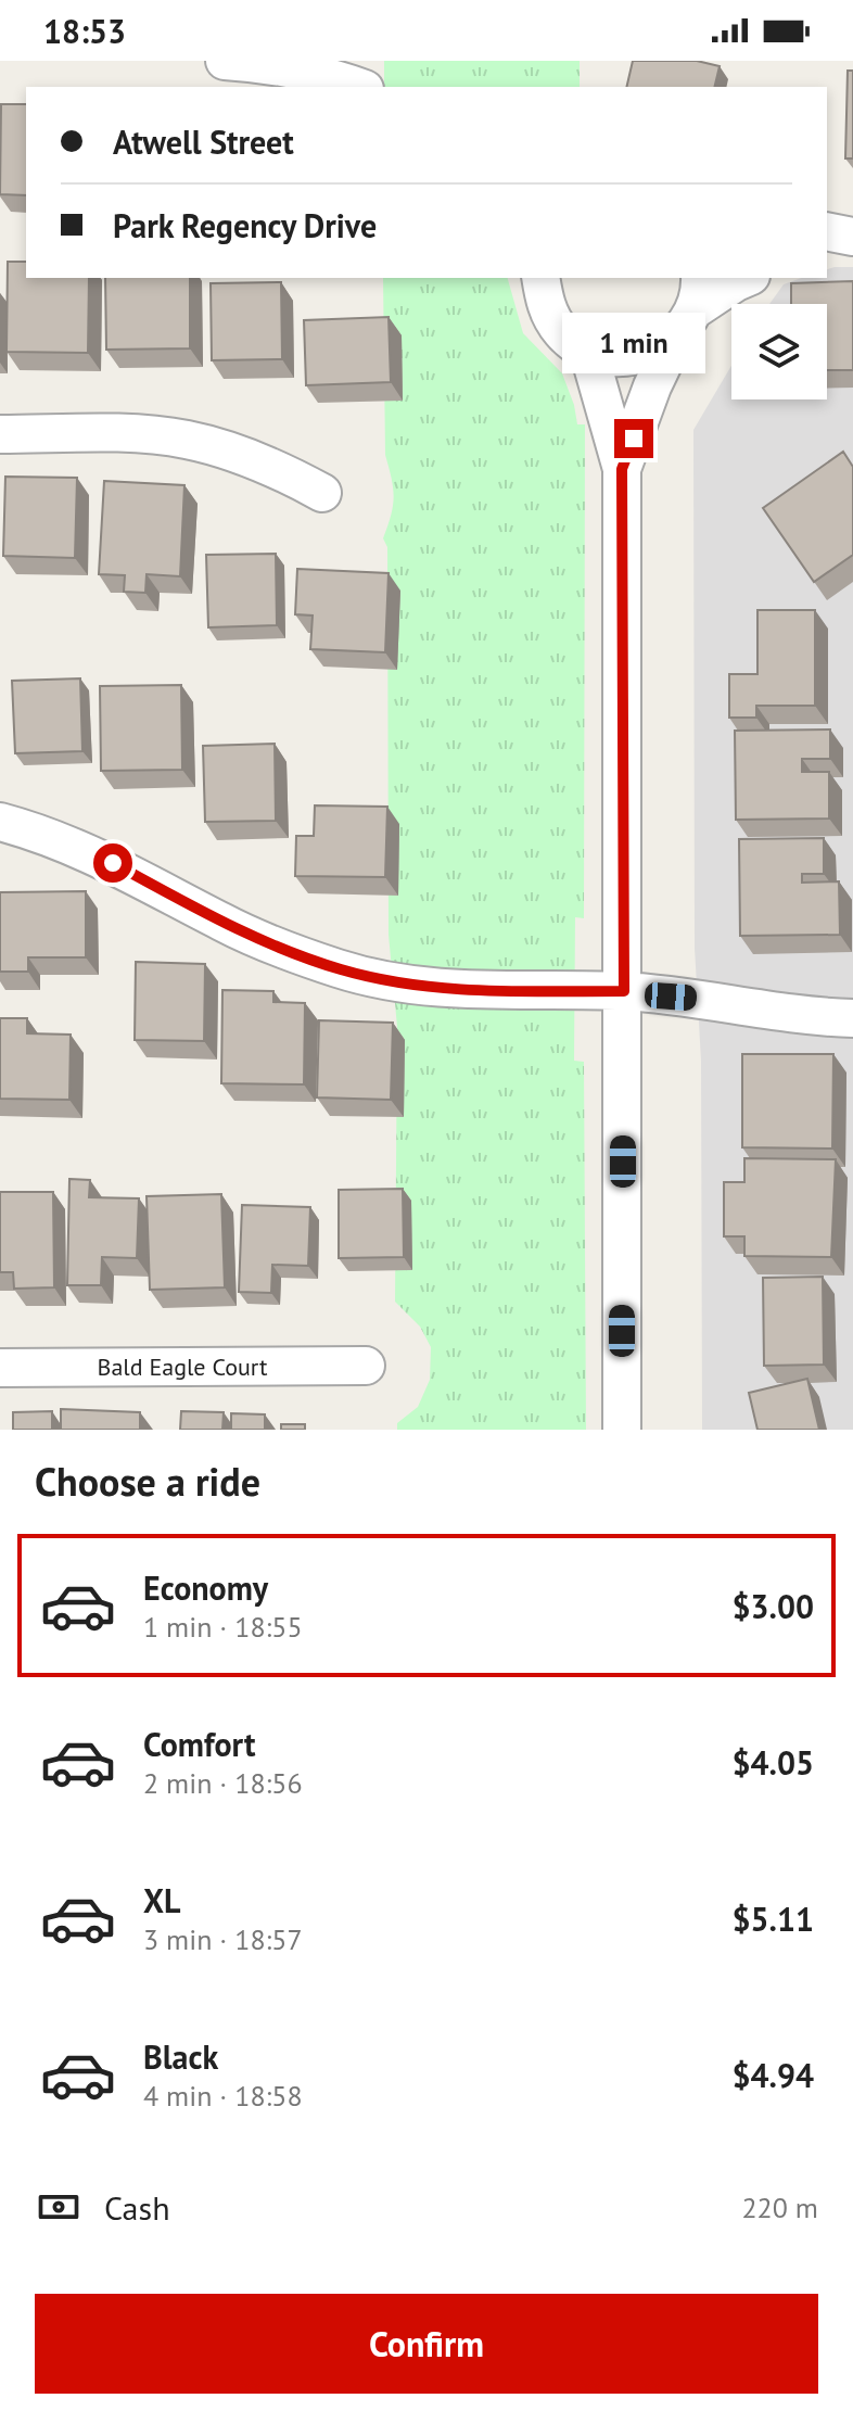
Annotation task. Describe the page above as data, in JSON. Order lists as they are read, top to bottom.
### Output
{
  "streets": {
    "street": ["Bald Eagle Court"]
  },
  "page": {
    "status": "18:53",
    "banner": ["Atwell Street", "Park Regency Drive"],
    "bubble": "1 min",
    "heading": "Choose a ride",
    "list": [
      {
        "name": "Economy",
        "note": "1 min · 18:55",
        "value": "$3.00"
      },
      {
        "name": "Comfort",
        "note": "2 min · 18:56",
        "value": "$4.05"
      },
      {
        "name": "XL",
        "note": "3 min · 18:57",
        "value": "$5.11"
      },
      {
        "name": "Black",
        "note": "4 min · 18:58",
        "value": "$4.94"
      }
    ],
    "pay": ["Cash", "220 m"],
    "buttons": "Confirm"
  }
}
